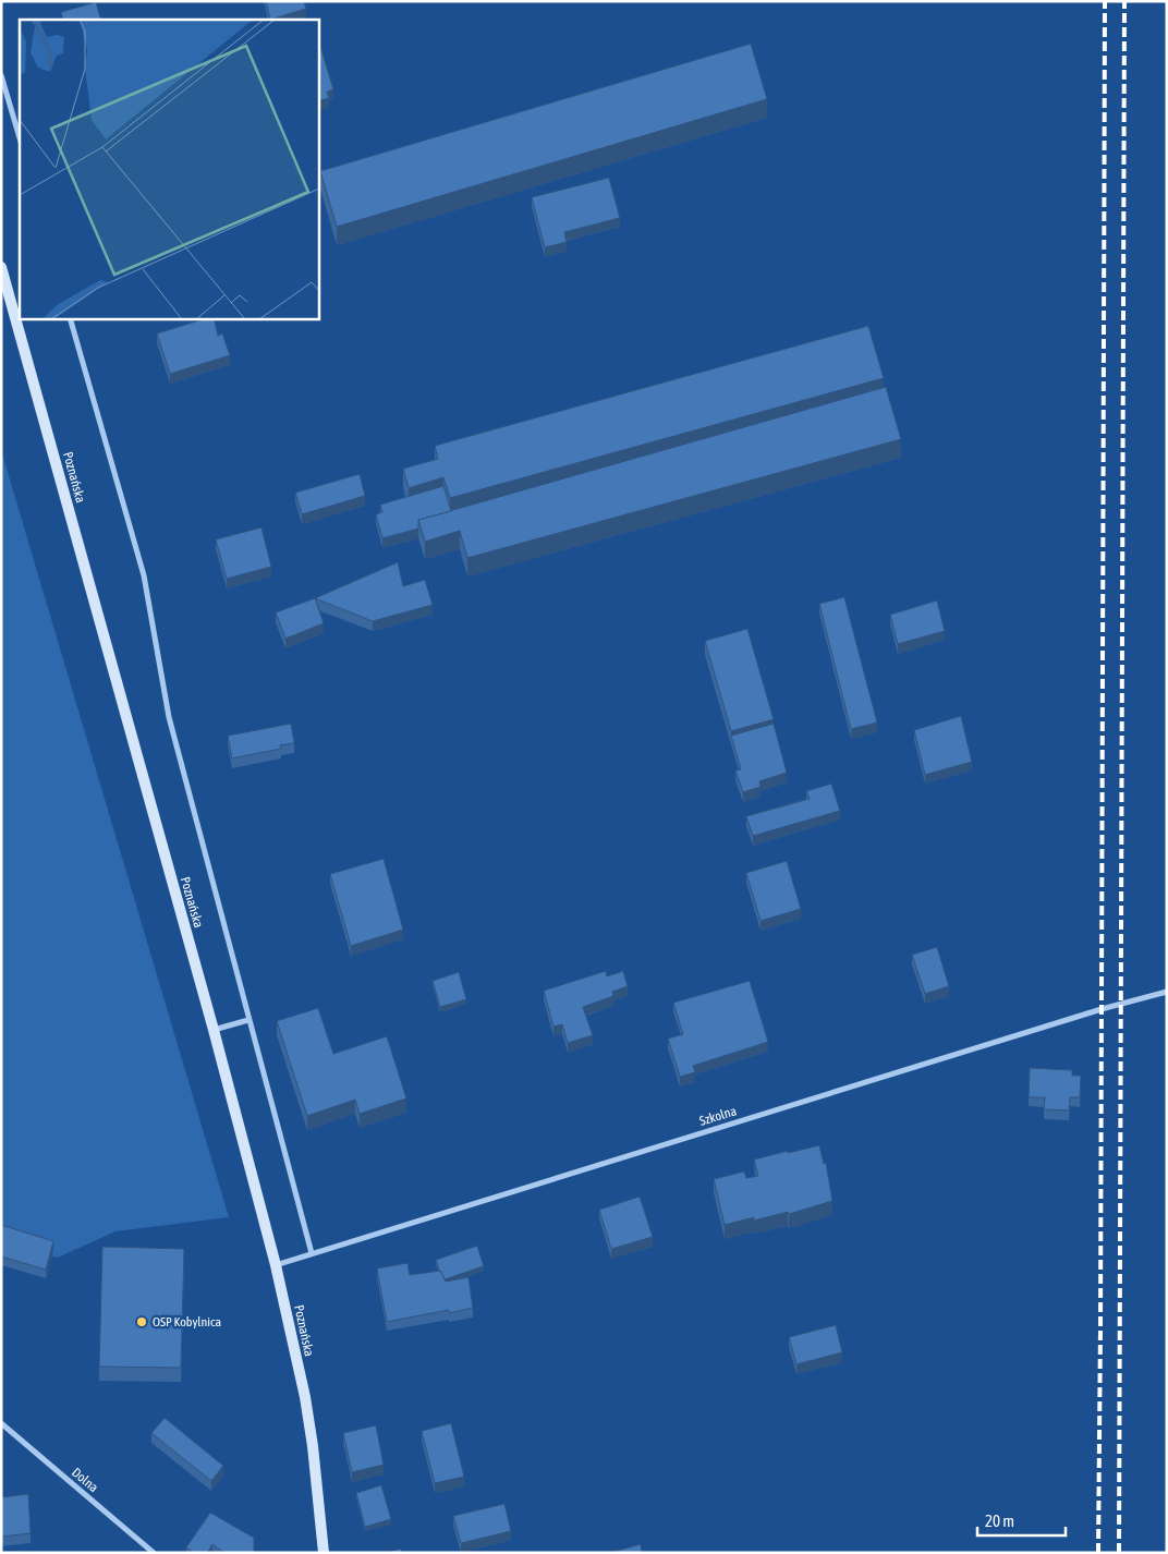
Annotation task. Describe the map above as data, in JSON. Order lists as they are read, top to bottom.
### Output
{
  "streets": {
    "main road": ["Poznańska"],
    "street": ["Szkolna", "Dolna"]
  },
  "crossings": [
    ["Poznańska", "Szkolna"]
  ],
  "places": ["OSP Kobylnica"],
  "scale_bar": "20 m"
}
